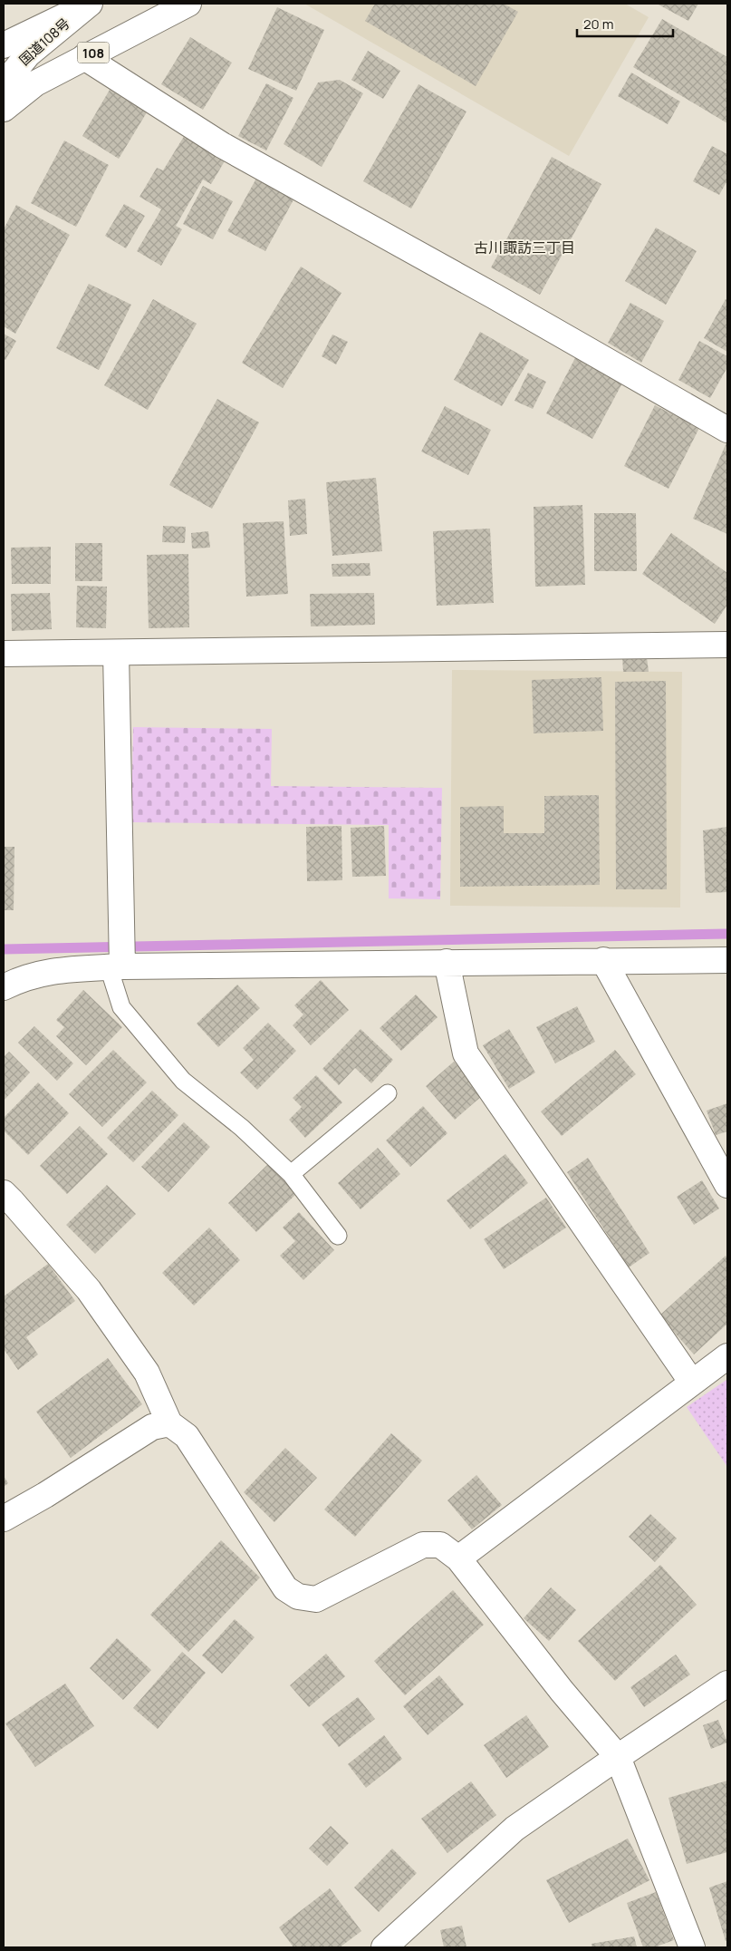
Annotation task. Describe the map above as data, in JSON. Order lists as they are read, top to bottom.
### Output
{
  "streets": {
    "main road": ["国道108号", "108"]
  },
  "districts": ["古川諏訪三丁目"],
  "scale_bar": "20 m"
}
